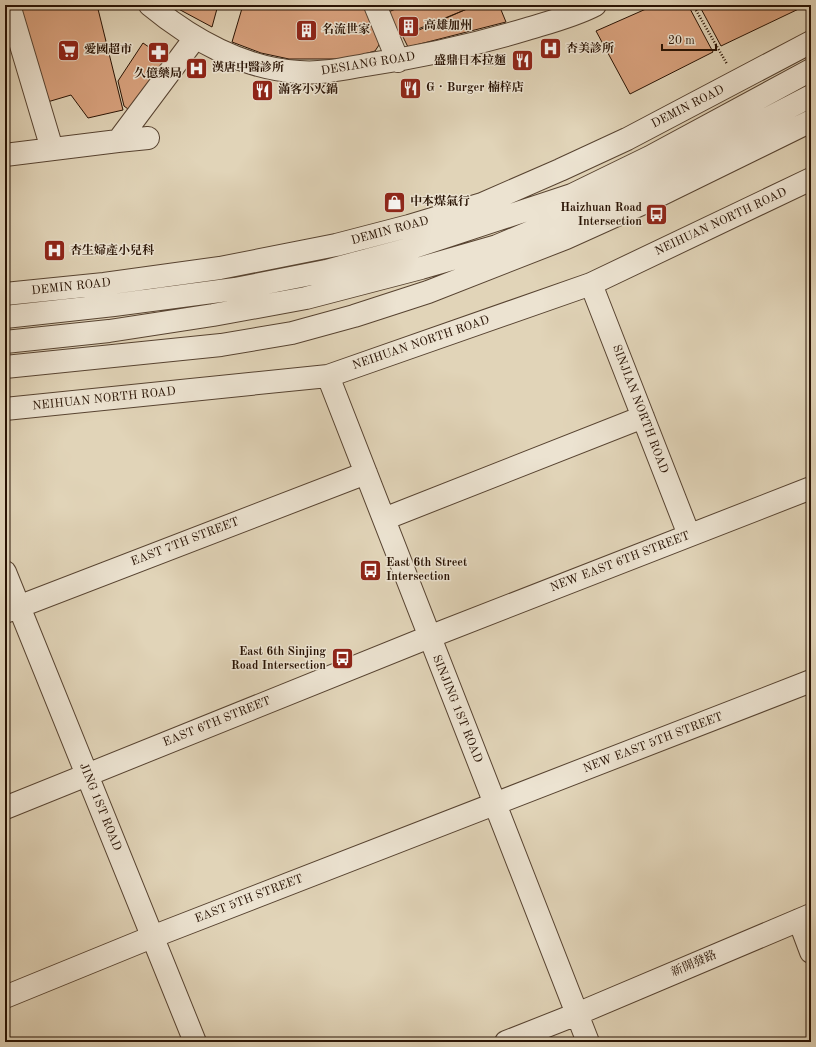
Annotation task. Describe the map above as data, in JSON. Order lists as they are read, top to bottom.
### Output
{
  "streets": {
    "street": [
      "DESIANG ROAD",
      "DEMIN ROAD",
      "NEIHUAN NORTH ROAD",
      "SINJIAN NORTH ROAD",
      "EAST 7TH STREET",
      "NEW EAST 6TH STREET",
      "SINJING 1ST ROAD",
      "EAST 6TH STREET",
      "NEW EAST 5TH STREET",
      "JING 1ST ROAD",
      "EAST 5TH STREET",
      "新開發路"
    ]
  },
  "crossings": [
    ["NEIHUAN NORTH ROAD", "SINJIAN NORTH ROAD"],
    ["NEIHUAN NORTH ROAD", "SINJING 1ST ROAD"],
    ["SINJIAN NORTH ROAD", "NEW EAST 6TH STREET"],
    ["EAST 7TH STREET", "SINJING 1ST ROAD"],
    ["EAST 7TH STREET", "JING 1ST ROAD"],
    ["NEW EAST 6TH STREET", "SINJING 1ST ROAD"],
    ["NEW EAST 6TH STREET", "EAST 6TH STREET"],
    ["SINJING 1ST ROAD", "EAST 6TH STREET"],
    ["SINJING 1ST ROAD", "NEW EAST 5TH STREET"],
    ["SINJING 1ST ROAD", "EAST 5TH STREET"],
    ["SINJING 1ST ROAD", "新開發路"],
    ["EAST 6TH STREET", "JING 1ST ROAD"],
    ["NEW EAST 5TH STREET", "EAST 5TH STREET"],
    ["JING 1ST ROAD", "EAST 5TH STREET"]
  ],
  "places": {
    "building": ["高雄加州", "名流世家"],
    "hospital": ["杏美診所", "漢唐中醫診所", "杏生婦產小兒科"],
    "supermarket": ["愛國超市"],
    "pharmacy": ["久億藥局"],
    "restaurant": ["盛鼎日本拉麵", "G．Burger 楠梓店", "滿客小火鍋"],
    "shop": ["中本煤氣行"],
    "bus stop": ["Haizhuan Road Intersection", "East 6th Street Intersection", "East 6th Sinjing Road Intersection"]
  },
  "scale_bar": "20 m"
}
